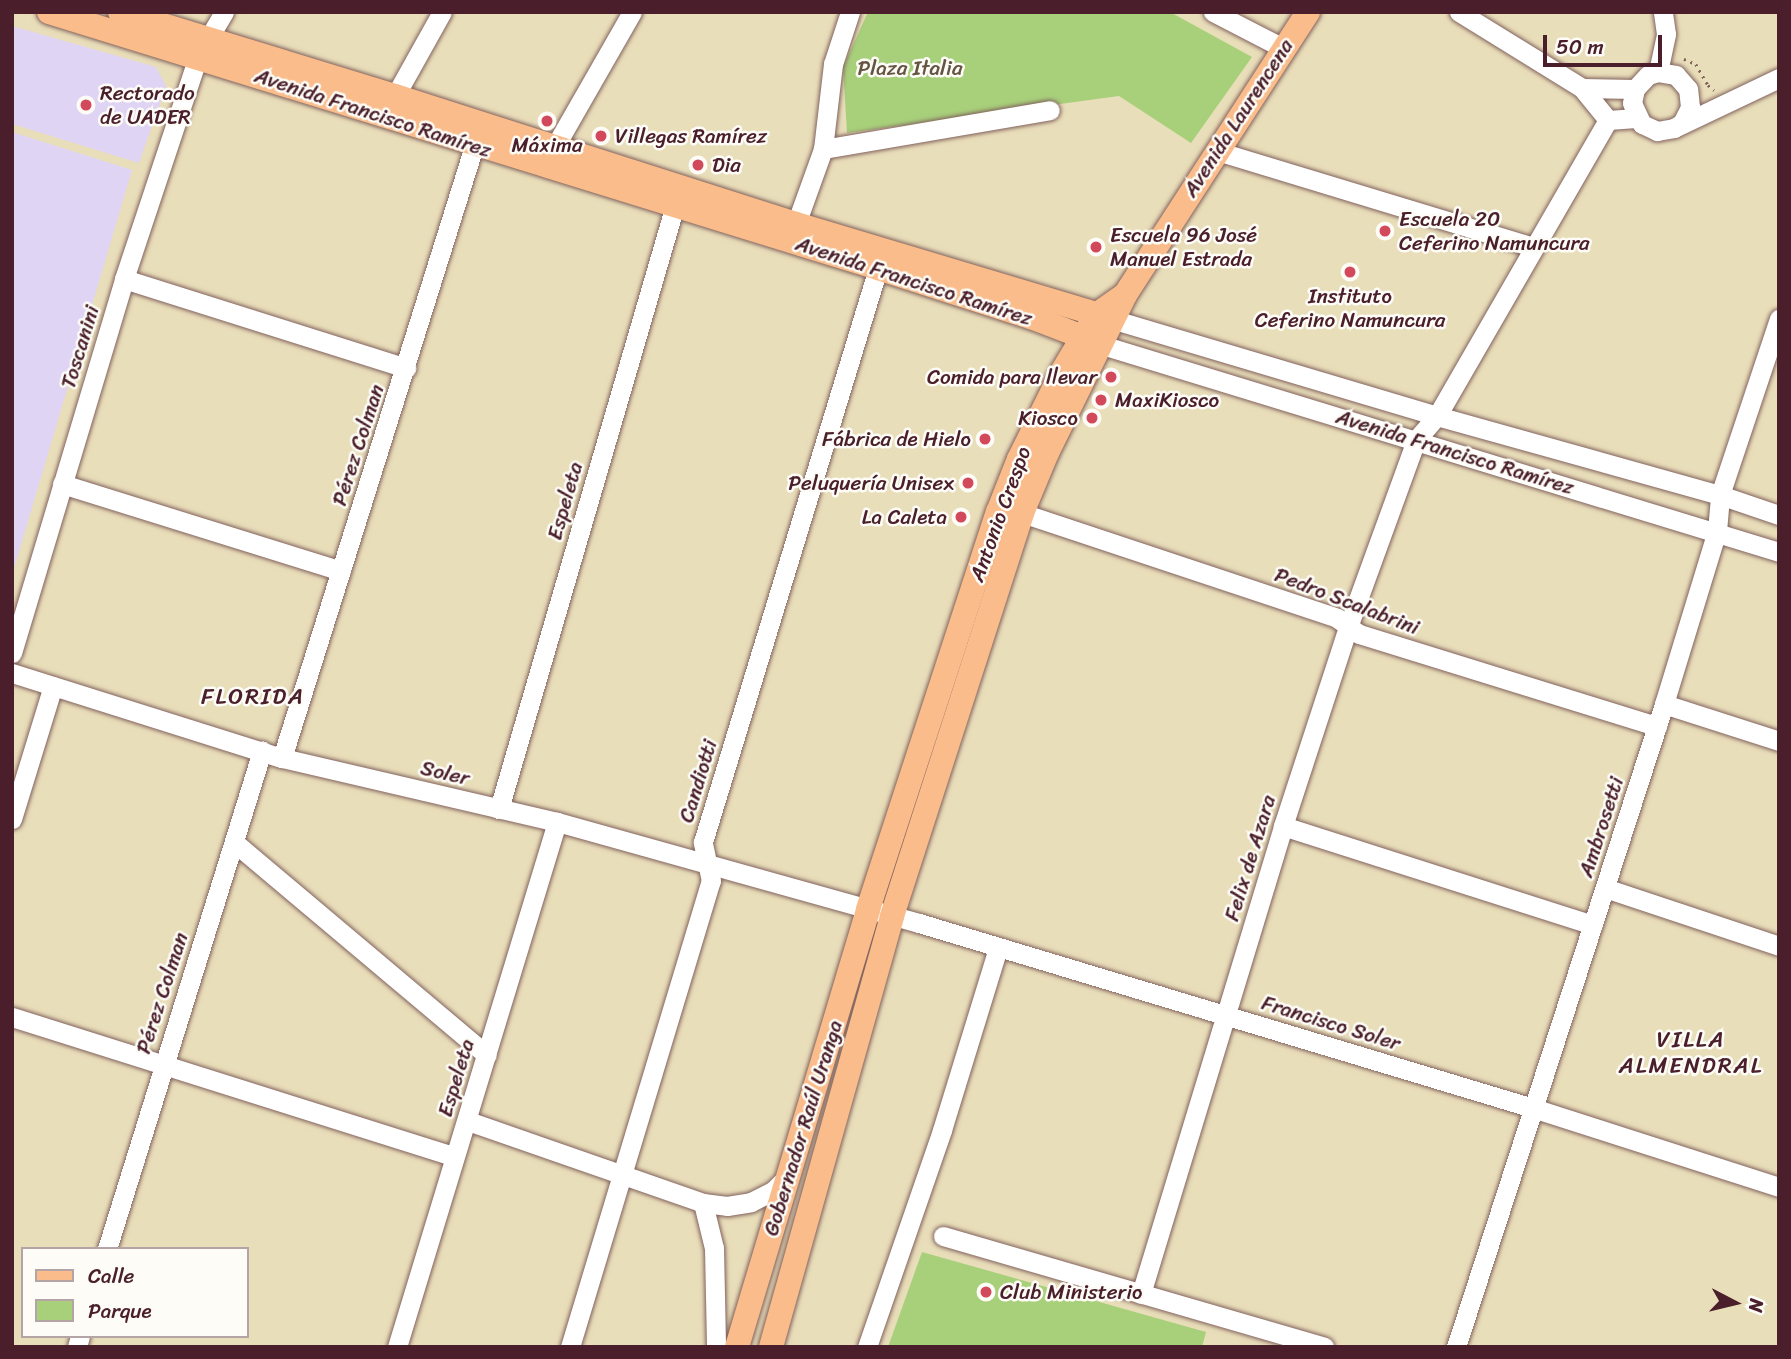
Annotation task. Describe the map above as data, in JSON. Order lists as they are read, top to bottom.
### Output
{
  "streets": {
    "main road": [
      "Avenida Francisco Ramírez",
      "Avenida Laurencena",
      "Antonio Crespo",
      "Gobernador Raúl Uranga"
    ],
    "street": [
      "Toscanini",
      "Pérez Colman",
      "Espeleta",
      "Pedro Scalabrini",
      "Soler",
      "Candiotti",
      "Ambrosetti",
      "Felix de Azara",
      "Francisco Soler"
    ]
  },
  "crossings": [
    ["Avenida Francisco Ramírez", "Toscanini"],
    ["Avenida Francisco Ramírez", "Pérez Colman"],
    ["Avenida Francisco Ramírez", "Espeleta"],
    ["Avenida Francisco Ramírez", "Antonio Crespo"],
    ["Avenida Francisco Ramírez", "Candiotti"],
    ["Avenida Francisco Ramírez", "Ambrosetti"],
    ["Avenida Francisco Ramírez", "Felix de Azara"],
    ["Avenida Laurencena", "Antonio Crespo"],
    ["Pérez Colman", "Soler"],
    ["Espeleta", "Soler"],
    ["Antonio Crespo", "Pedro Scalabrini"],
    ["Antonio Crespo", "Soler"],
    ["Antonio Crespo", "Francisco Soler"],
    ["Antonio Crespo", "Gobernador Raúl Uranga"],
    ["Pedro Scalabrini", "Ambrosetti"],
    ["Pedro Scalabrini", "Felix de Azara"],
    ["Soler", "Candiotti"],
    ["Soler", "Francisco Soler"],
    ["Soler", "Gobernador Raúl Uranga"],
    ["Ambrosetti", "Francisco Soler"],
    ["Felix de Azara", "Francisco Soler"],
    ["Francisco Soler", "Gobernador Raúl Uranga"]
  ],
  "districts": ["FLORIDA", "VILLA ALMENDRAL"],
  "parks": ["Plaza Italia"],
  "places": [
    "Rectorado de UADER",
    "Máxima",
    "Villegas Ramírez",
    "Dia",
    "Escuela 20 Ceferino Namuncura",
    "Escuela 96 José Manuel Estrada",
    "Instituto Ceferino Namuncura",
    "Comida para llevar",
    "MaxiKiosco",
    "Kiosco",
    "Fábrica de Hielo",
    "Peluquería Unisex",
    "La Caleta",
    "Club Ministerio"
  ],
  "legend": ["Calle", "Parque"],
  "scale_bar": "50 m",
  "north": "right"
}
